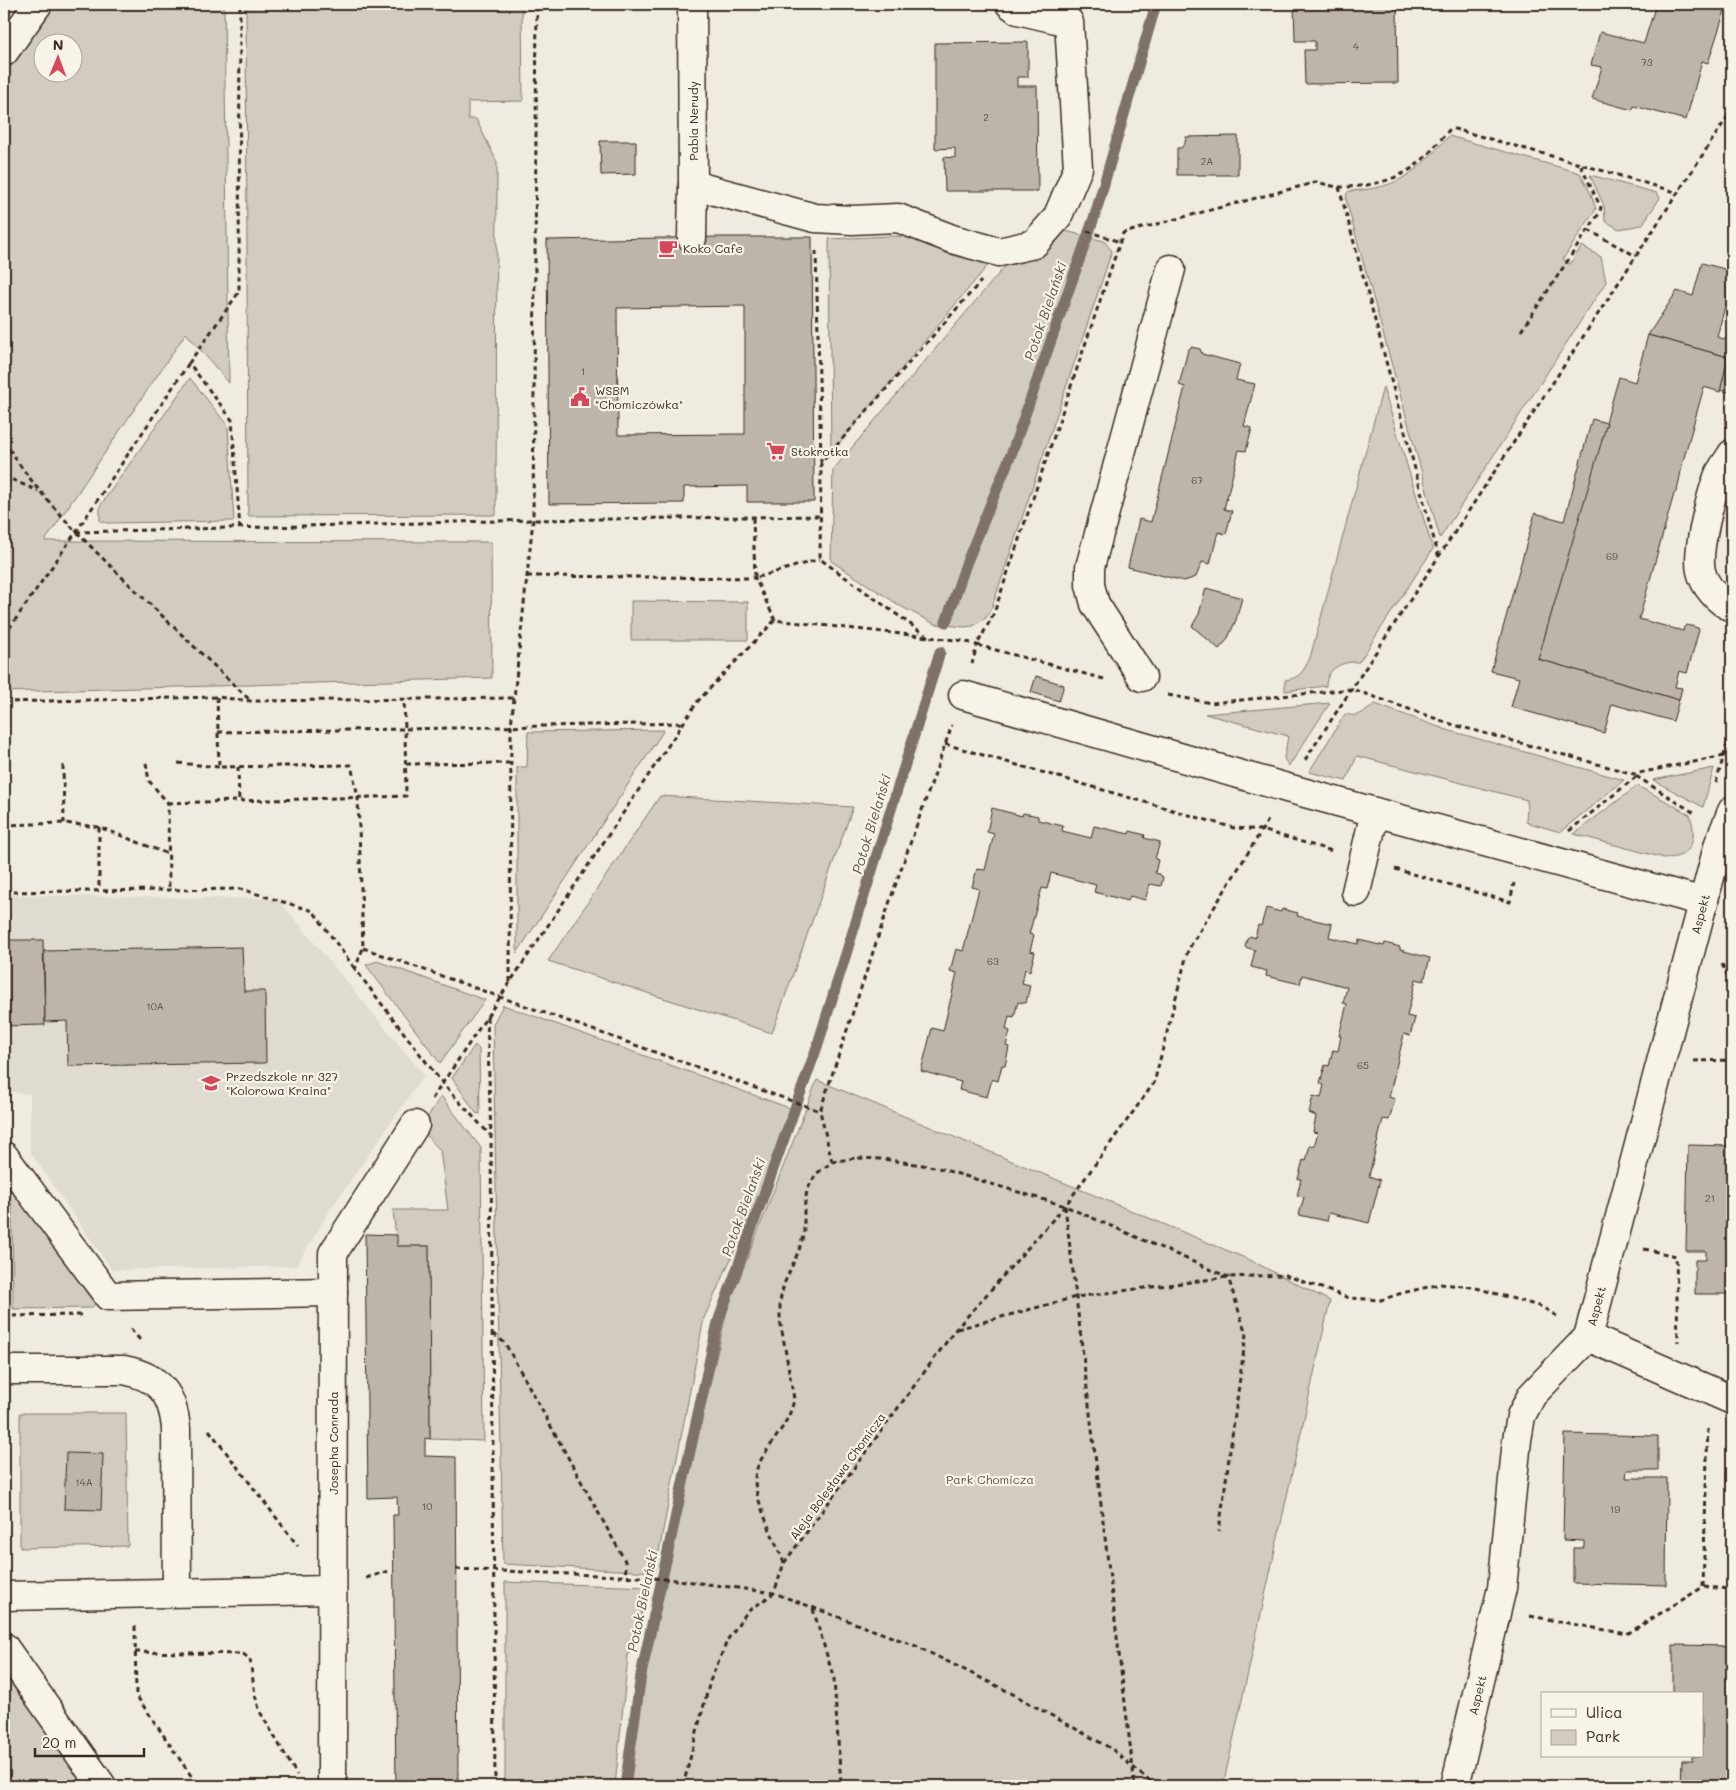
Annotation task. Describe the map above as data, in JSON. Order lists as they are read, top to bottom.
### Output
{
  "streets": {
    "street": ["Pabla Nerudy", "Aspekt", "Josepha Conrada"],
    "path": ["Aleja Bolesława Chomicza"]
  },
  "water": ["Potok Bielański"],
  "parks": ["Park Chomicza"],
  "places": {
    "cafe": ["Koko Cafe"],
    "public building": ["WSBM \"Chomiczówka\""],
    "supermarket": ["Stokrotka"],
    "school or university": ["Przedszkole nr 327 \"Kolorowa Kraina\""]
  },
  "house_numbers": [
    "4",
    "73",
    "2",
    "2A",
    "1",
    "67",
    "69",
    "63",
    "10A",
    "65",
    "21",
    "14A",
    "10",
    "19"
  ],
  "legend": ["Ulica", "Park"],
  "scale_bar": "20 m",
  "north": "top"
}
